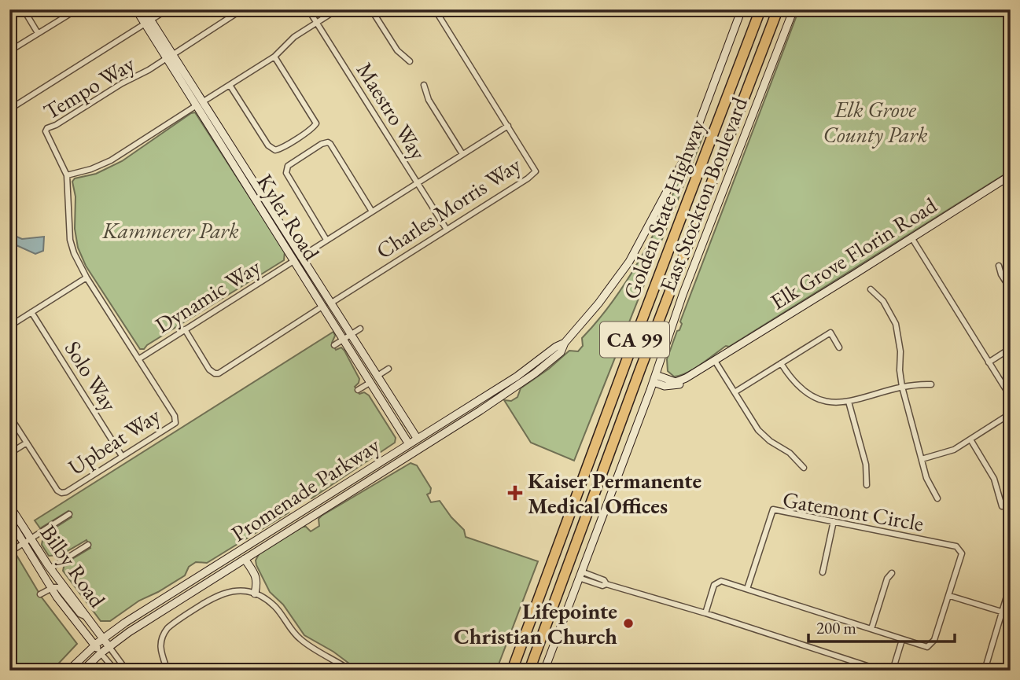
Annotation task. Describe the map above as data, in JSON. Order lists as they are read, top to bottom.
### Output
{
  "streets": {
    "highway": ["Golden State Highway", "CA 99"],
    "main road": [
      "East Stockton Boulevard",
      "Kyler Road",
      "Elk Grove Florin Road",
      "Promenade Parkway",
      "Bilby Road"
    ],
    "street": [
      "Tempo Way",
      "Maestro Way",
      "Charles Morris Way",
      "Dynamic Way",
      "Solo Way",
      "Upbeat Way",
      "Gatemont Circle"
    ]
  },
  "crossings": [
    ["Tempo Way", "Kyler Road"],
    ["Tempo Way", "Upbeat Way"],
    ["Maestro Way", "Charles Morris Way"],
    ["Maestro Way", "Dynamic Way"],
    ["East Stockton Boulevard", "Elk Grove Florin Road"],
    ["Charles Morris Way", "Kyler Road"],
    ["Charles Morris Way", "Dynamic Way"],
    ["Kyler Road", "Dynamic Way"],
    ["Kyler Road", "Promenade Parkway"],
    ["Dynamic Way", "Upbeat Way"],
    ["Solo Way", "Upbeat Way"],
    ["Promenade Parkway", "Bilby Road"]
  ],
  "parks": ["Elk Grove County Park", "Kammerer Park"],
  "places": {
    "health": ["Kaiser Permanente Medical Offices"],
    "other": ["Lifepointe Christian Church"]
  },
  "scale_bar": "200 m"
}
